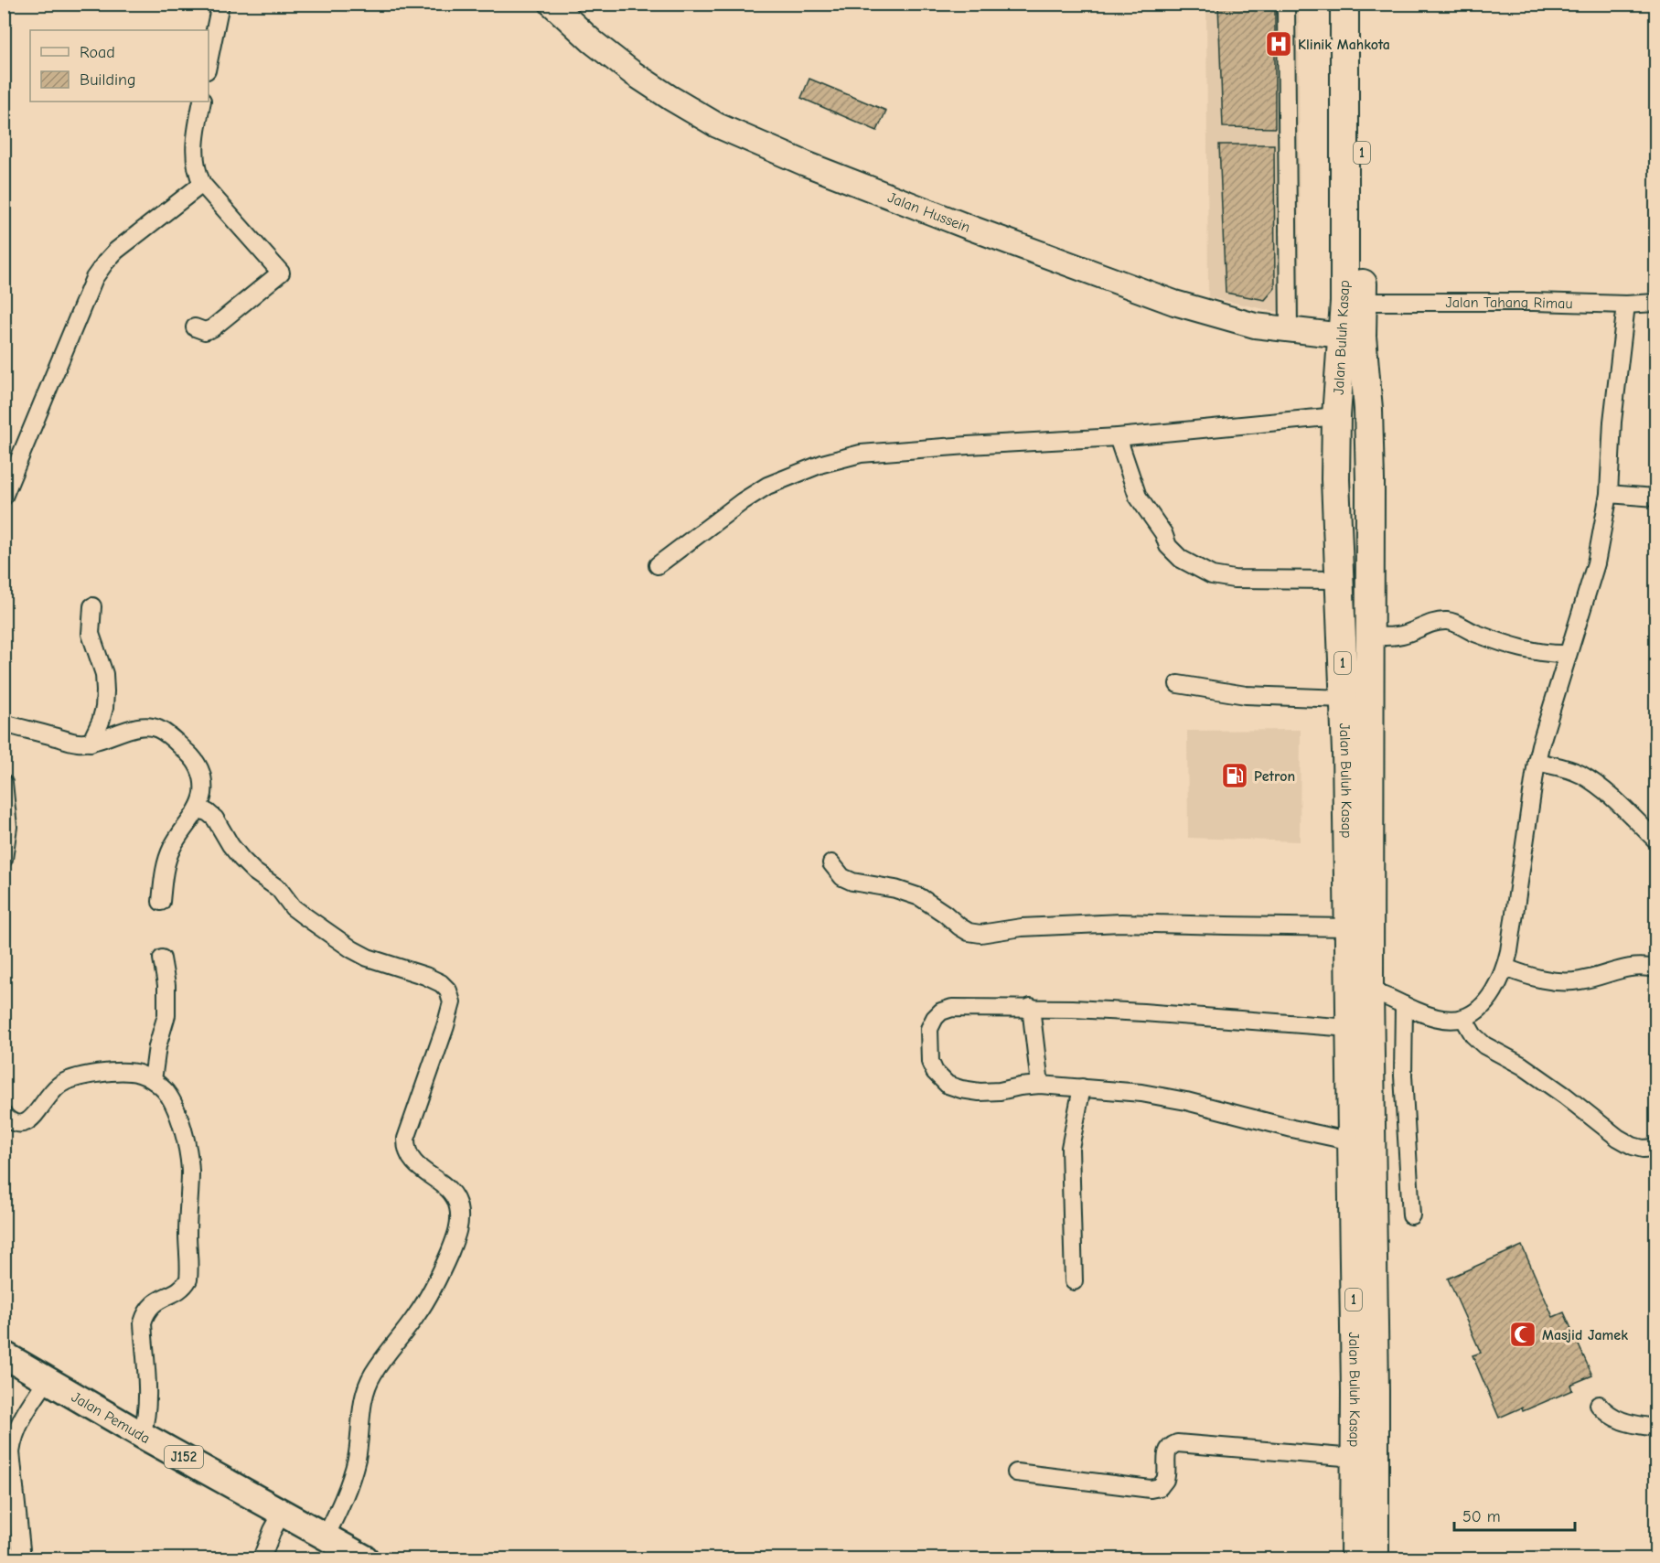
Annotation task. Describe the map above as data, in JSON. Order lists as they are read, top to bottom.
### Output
{
  "streets": {
    "highway": ["1", "Jalan Buluh Kasap"],
    "main road": ["Jalan Hussein", "Jalan Pemuda", "J152"],
    "street": ["Jalan Tahang Rimau"]
  },
  "crossings": [
    ["Jalan Hussein", "Jalan Buluh Kasap"],
    ["Jalan Tahang Rimau", "Jalan Buluh Kasap"]
  ],
  "places": {
    "hospital": ["Klinik Mahkota"],
    "fuel station": ["Petron"],
    "mosque": ["Masjid Jamek"]
  },
  "legend": ["Road", "Building"],
  "scale_bar": "50 m"
}
